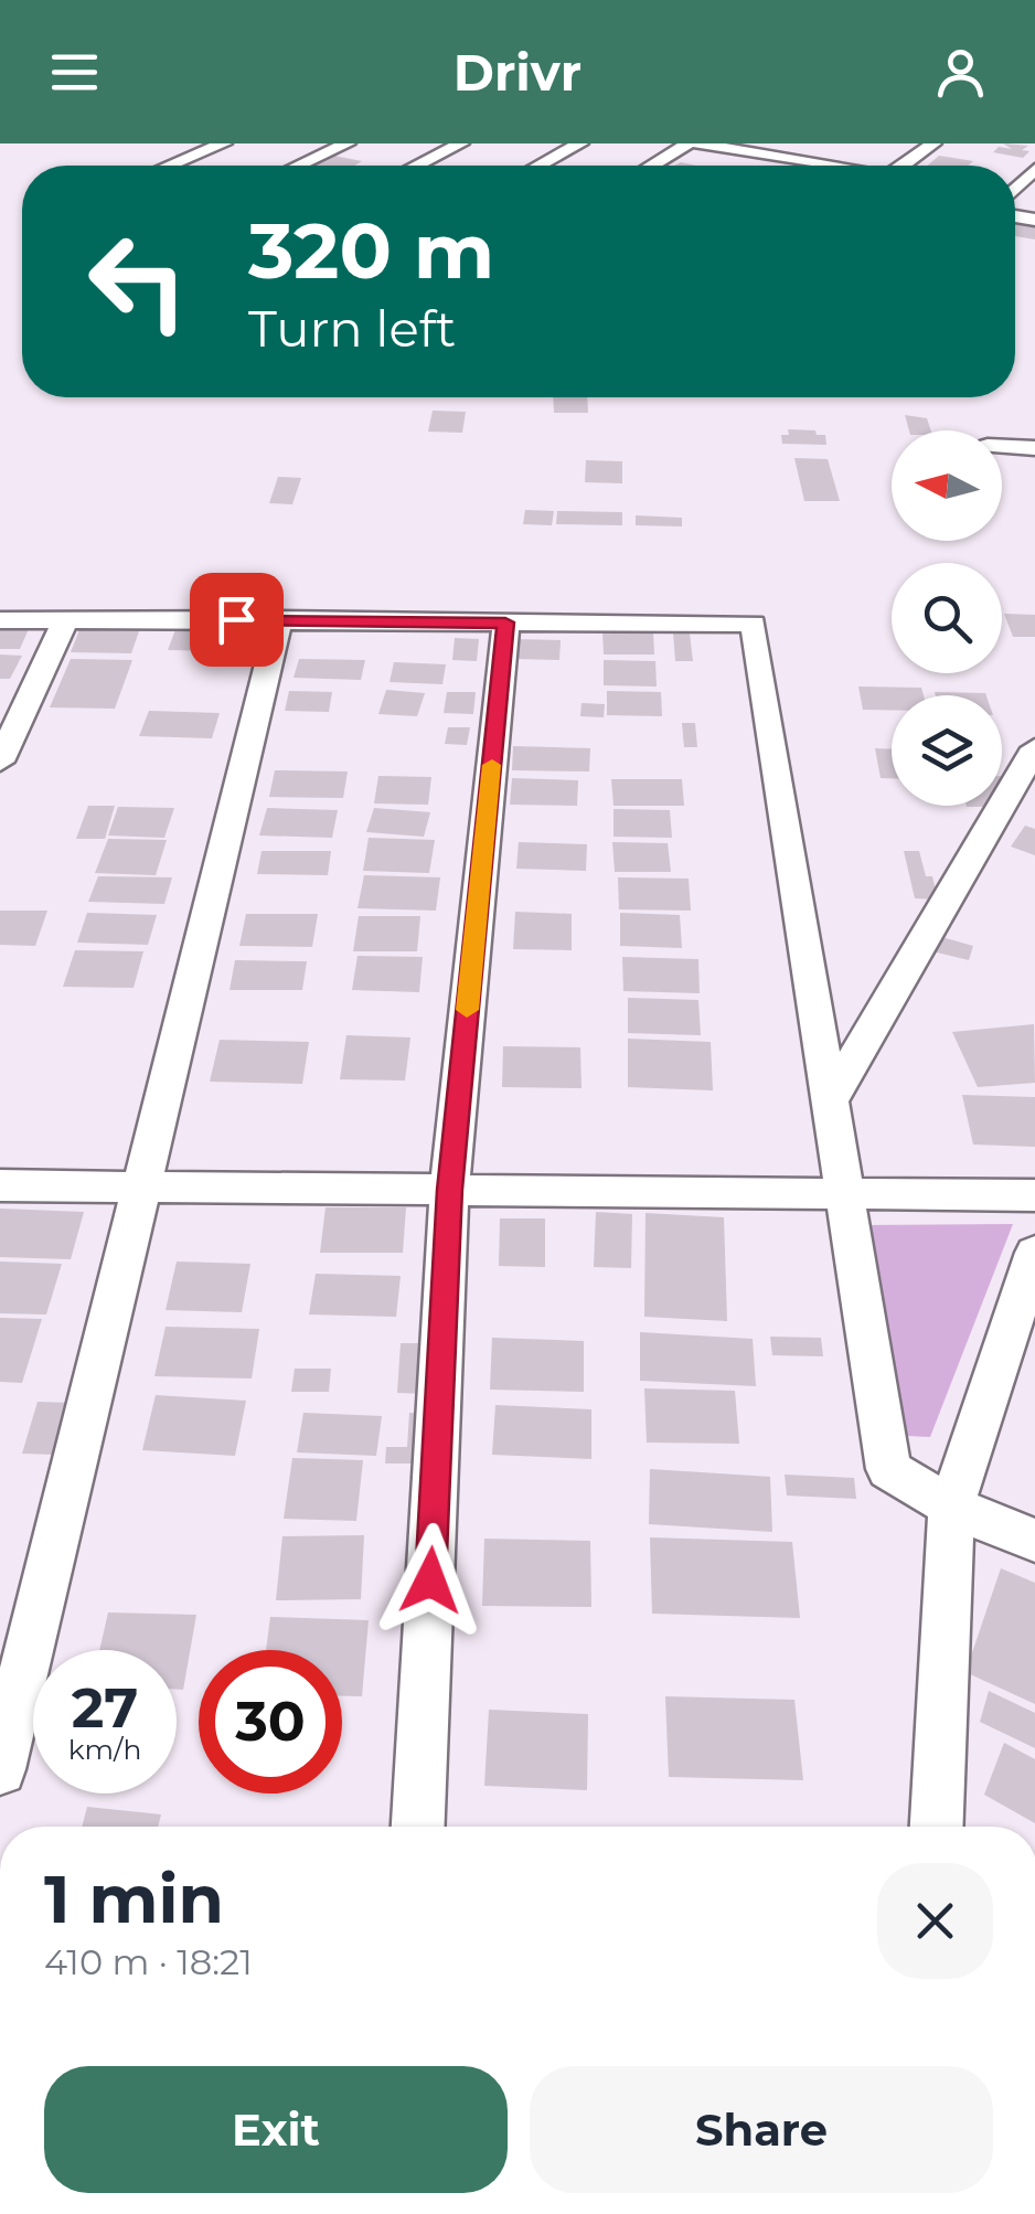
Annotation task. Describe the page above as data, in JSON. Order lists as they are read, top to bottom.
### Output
{
  "north": "left",
  "page": {
    "header": "Drivr",
    "turn": ["320 m", "Turn left"],
    "speed": "27 km/h",
    "limit": "30",
    "heading": ["1 min", "410 m · 18:21"],
    "buttons": ["Exit", "Share"]
  }
}
